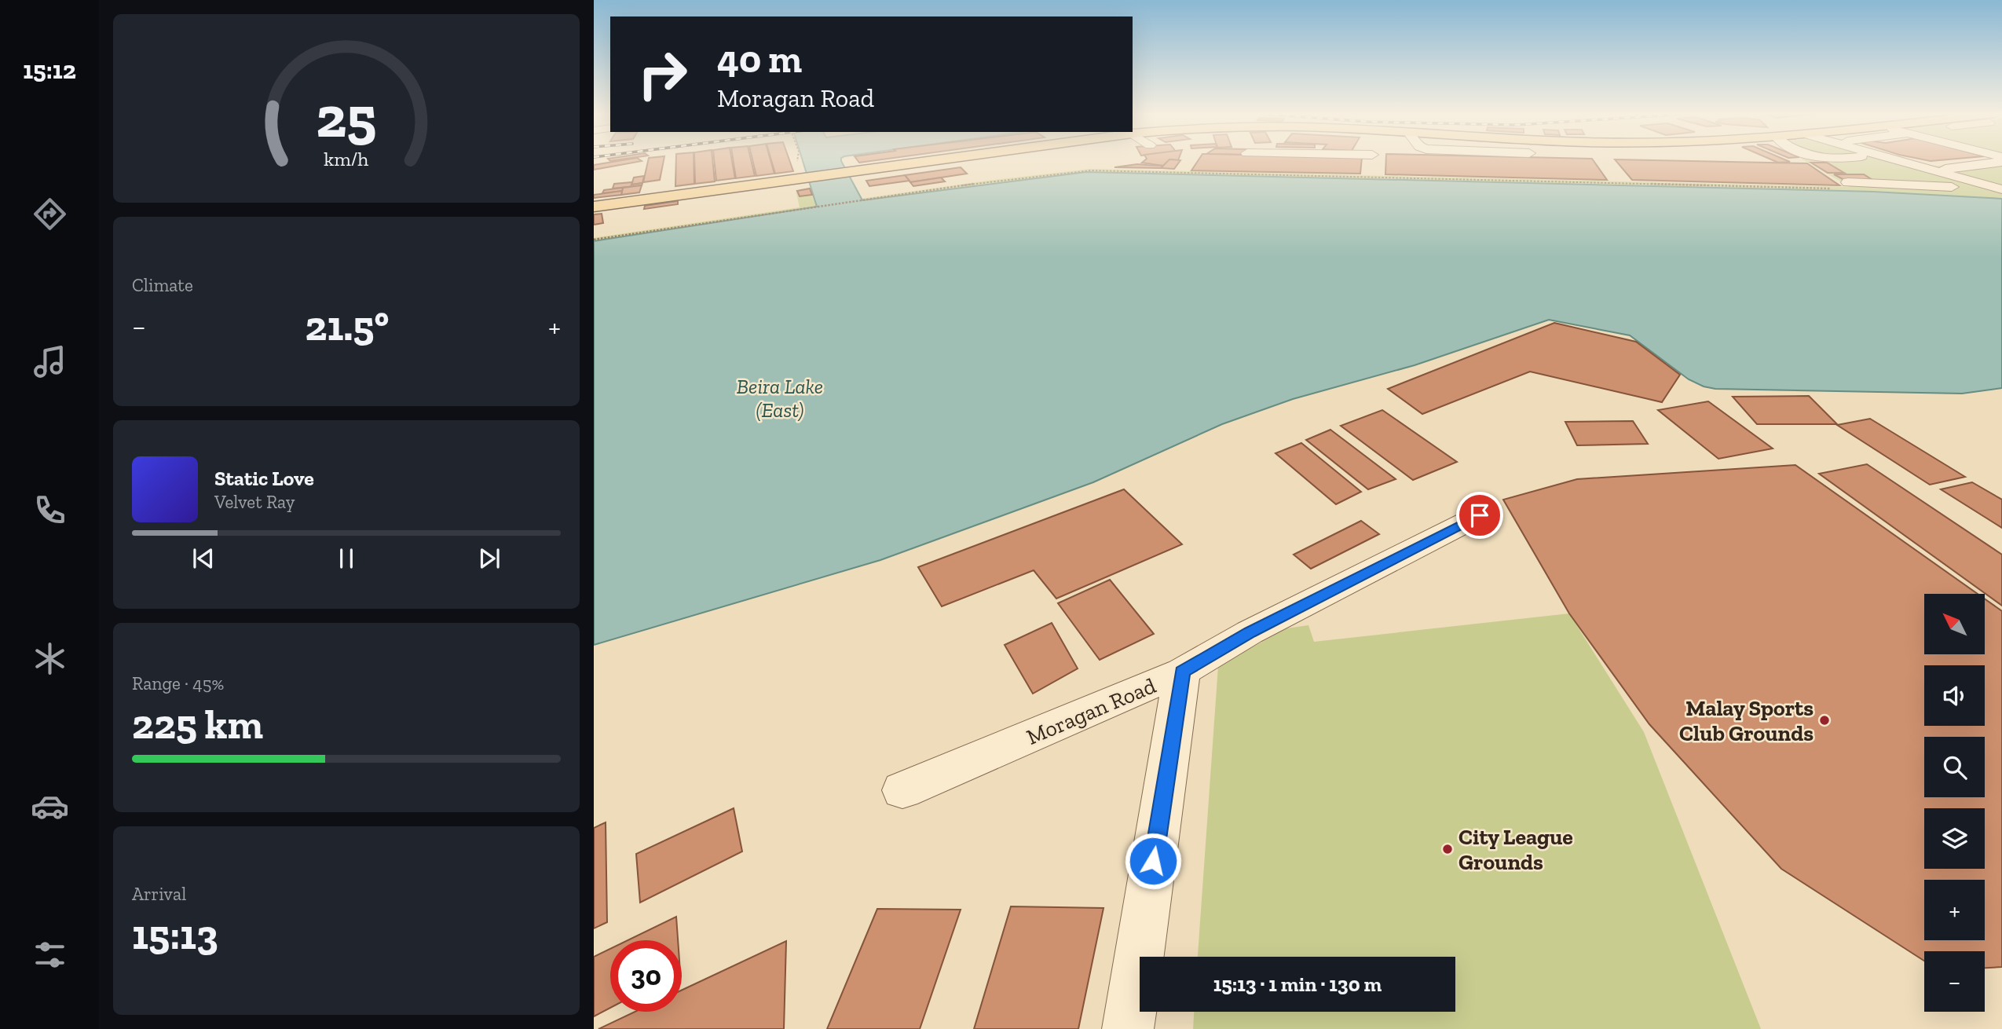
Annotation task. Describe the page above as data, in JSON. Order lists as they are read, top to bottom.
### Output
{
  "streets": {
    "street": ["Moragan Road"]
  },
  "water": ["Beira Lake (East)"],
  "places": ["Malay Sports Club Grounds", "City League Grounds"],
  "north": "top left",
  "page": {
    "tabs": "15:12",
    "turn": ["40 m", "Moragan Road"],
    "tile": [
      "Climate",
      ["Range · 45%", "225 km"],
      ["Arrival", "15:13"]
    ],
    "heat": ["−", "21.5°", "+"],
    "song": ["Static Love", "Velvet Ray"],
    "map_buttons": ["+", "−"],
    "limit": "30",
    "trip": "15:13 · 1 min · 130 m",
    "gauge": ["25", "km/h"]
  }
}
